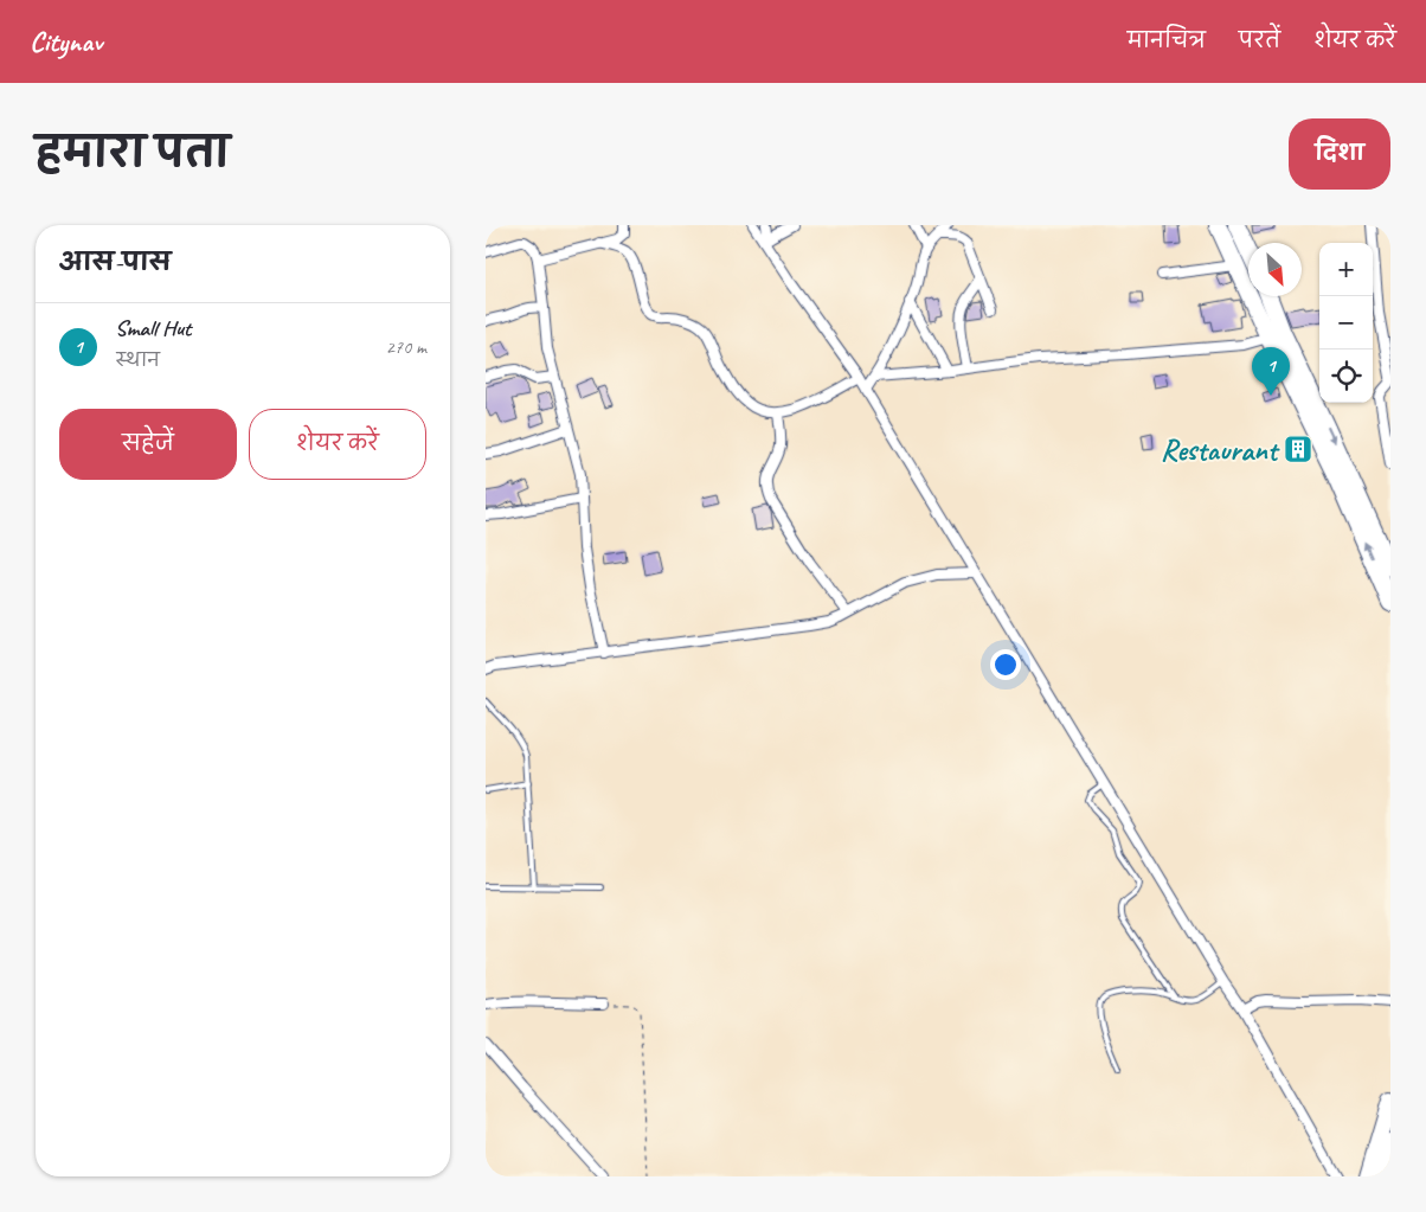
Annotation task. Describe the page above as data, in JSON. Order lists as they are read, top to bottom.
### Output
{
  "places": {
    "building": ["Restaurant"]
  },
  "north": "bottom right",
  "page": {
    "header": "Citynav",
    "nav": ["मानचित्र", "परतें", "शेयर करें"],
    "title": "हमारा पता",
    "buttons": [
      "दिशा",
      ["सहेजें", "शेयर करें"]
    ],
    "heading": "आस-पास",
    "map_buttons": ["+", "−"],
    "list": [
      {
        "mark": "1",
        "name": "Small Hut",
        "note": "स्थान",
        "value": "270 m"
      }
    ],
    "pins": "1"
  }
}
